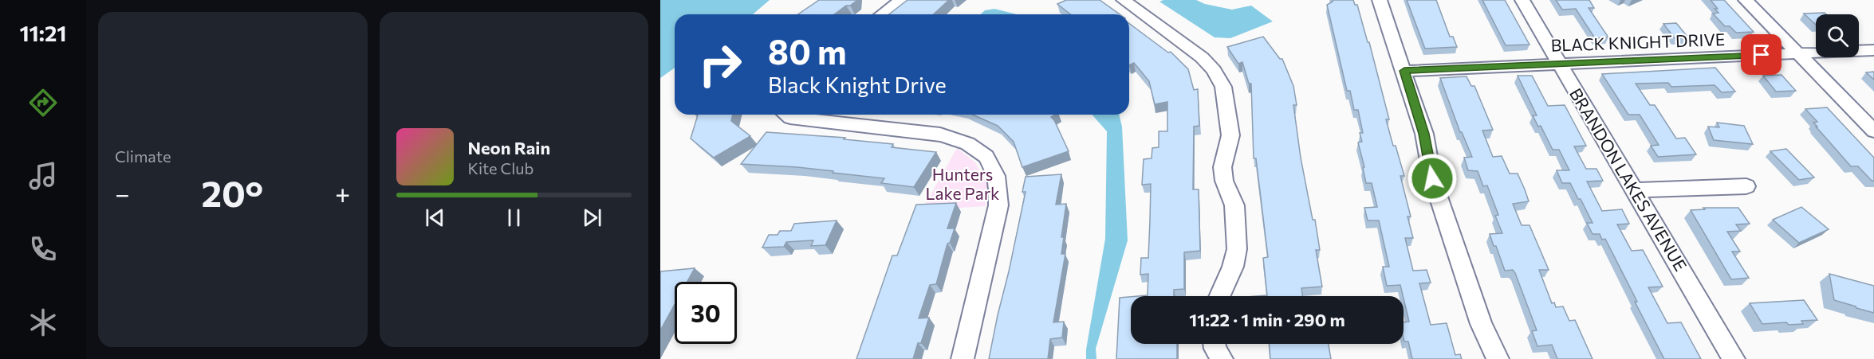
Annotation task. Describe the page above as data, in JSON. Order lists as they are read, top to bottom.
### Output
{
  "streets": {
    "street": ["BLACK KNIGHT DRIVE", "BRANDON LAKES AVENUE"]
  },
  "crossings": [
    ["BLACK KNIGHT DRIVE", "BRANDON LAKES AVENUE"]
  ],
  "parks": ["Hunters Lake Park"],
  "page": {
    "tabs": "11:21",
    "tile": "Climate",
    "turn": ["80 m", "Black Knight Drive"],
    "song": ["Neon Rain", "Kite Club"],
    "heat": ["−", "20°", "+"],
    "limit": "30",
    "trip": "11:22 · 1 min · 290 m"
  }
}
